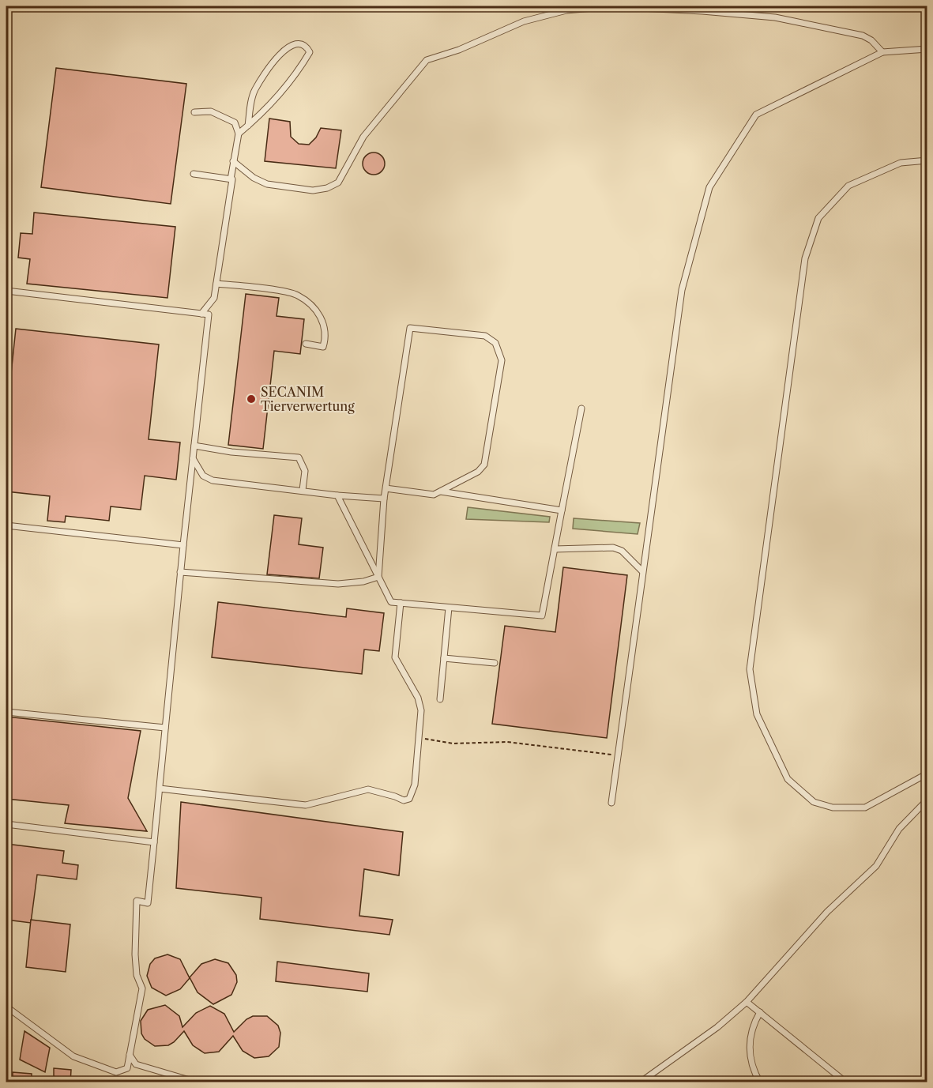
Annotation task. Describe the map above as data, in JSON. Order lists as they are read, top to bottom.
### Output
{
  "places": ["SECANIM Tierverwertung"]
}
